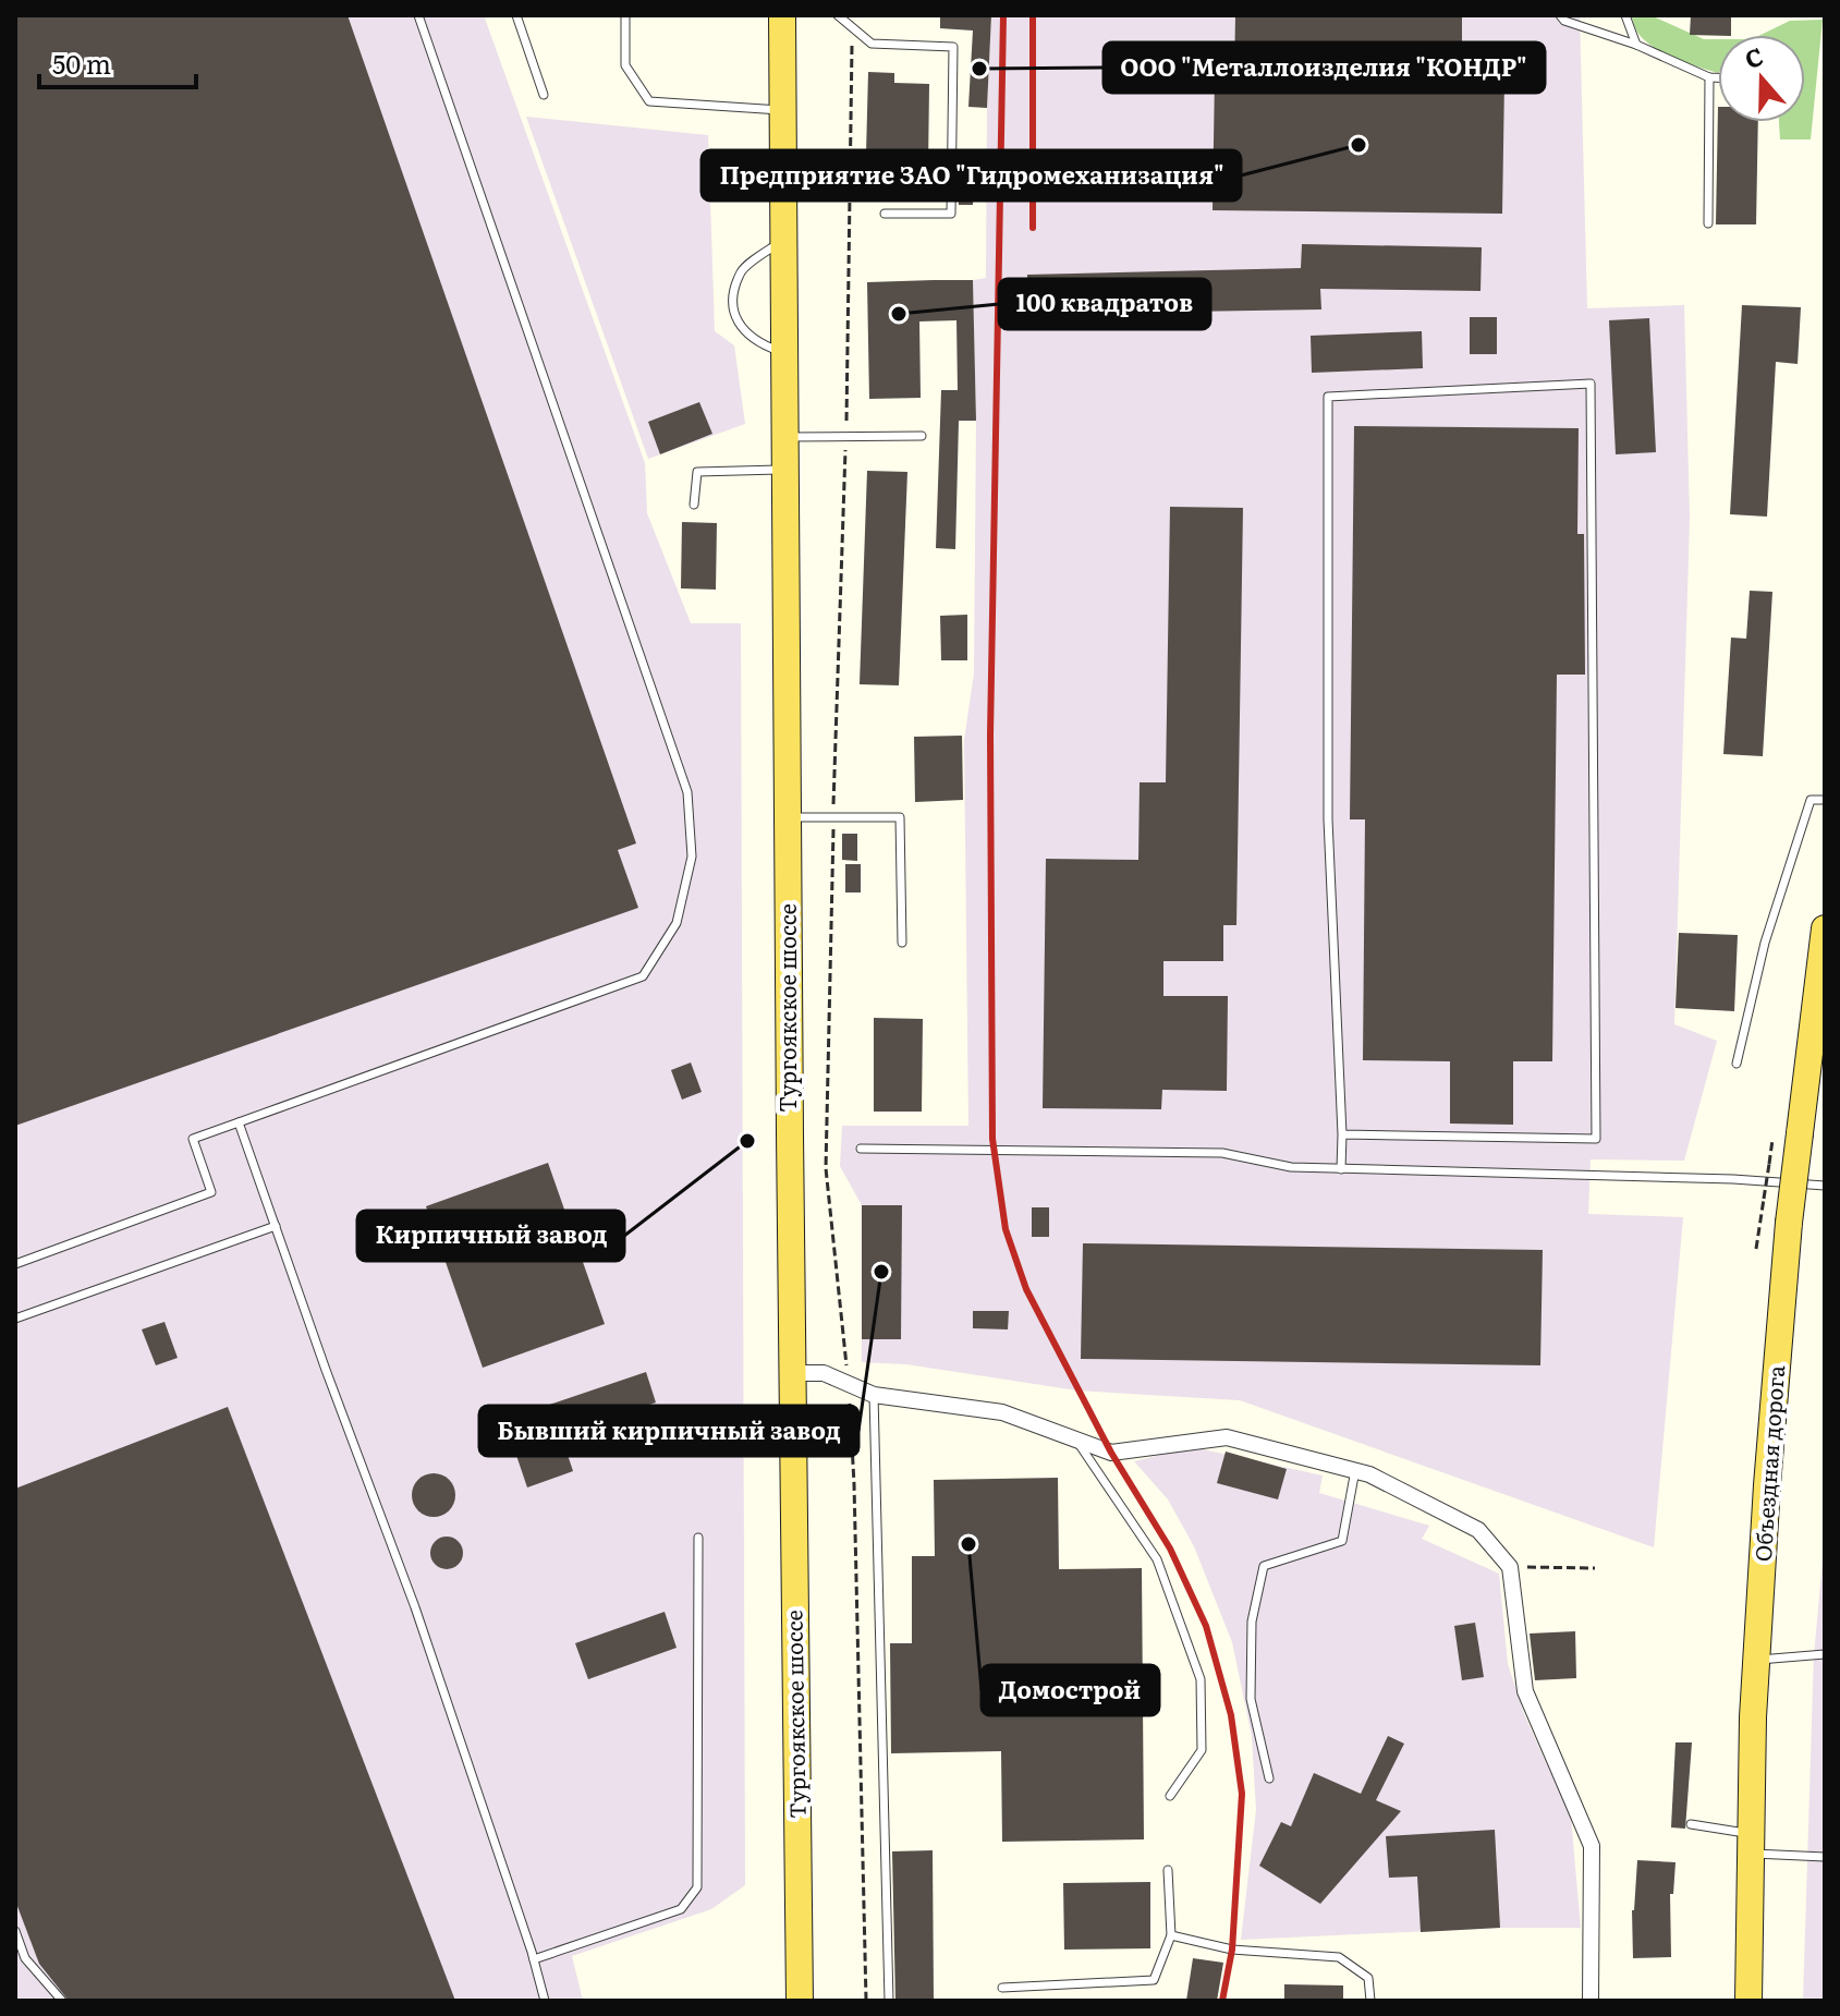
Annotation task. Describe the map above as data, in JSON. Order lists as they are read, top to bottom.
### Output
{
  "streets": {
    "main road": ["Тургоякское шоссе", "Объездная дорога"]
  },
  "places": [
    "ООО \"Металлоизделия \"КОНДР\"",
    "Предприятие ЗАО \"Гидромеханизация\"",
    "100 квадратов",
    "Кирпичный завод",
    "Бывший кирпичный завод",
    "Домострой"
  ],
  "scale_bar": "50 m",
  "north": "top"
}
